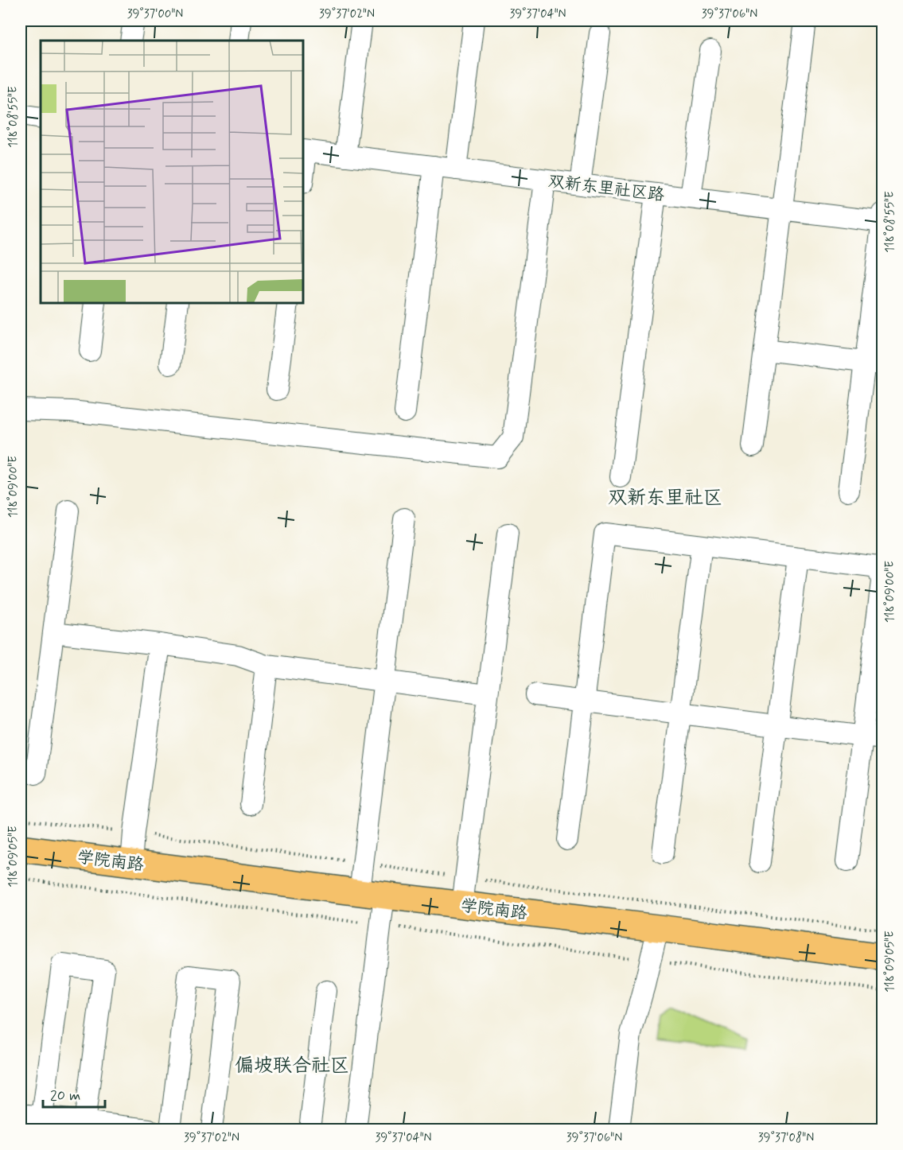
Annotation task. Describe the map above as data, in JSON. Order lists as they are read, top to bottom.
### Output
{
  "streets": {
    "main road": ["学院南路"],
    "street": ["双新东里社区路"]
  },
  "districts": ["双新东里社区", "偏坡联合社区"],
  "scale_bar": "20 m",
  "coordinates": [
    "39°37'00\"N",
    "39°37'02\"N",
    "39°37'04\"N",
    "39°37'06\"N",
    "118°08'55\"E",
    "118°09'00\"E",
    "118°09'05\"E",
    "39°37'08\"N"
  ]
}
